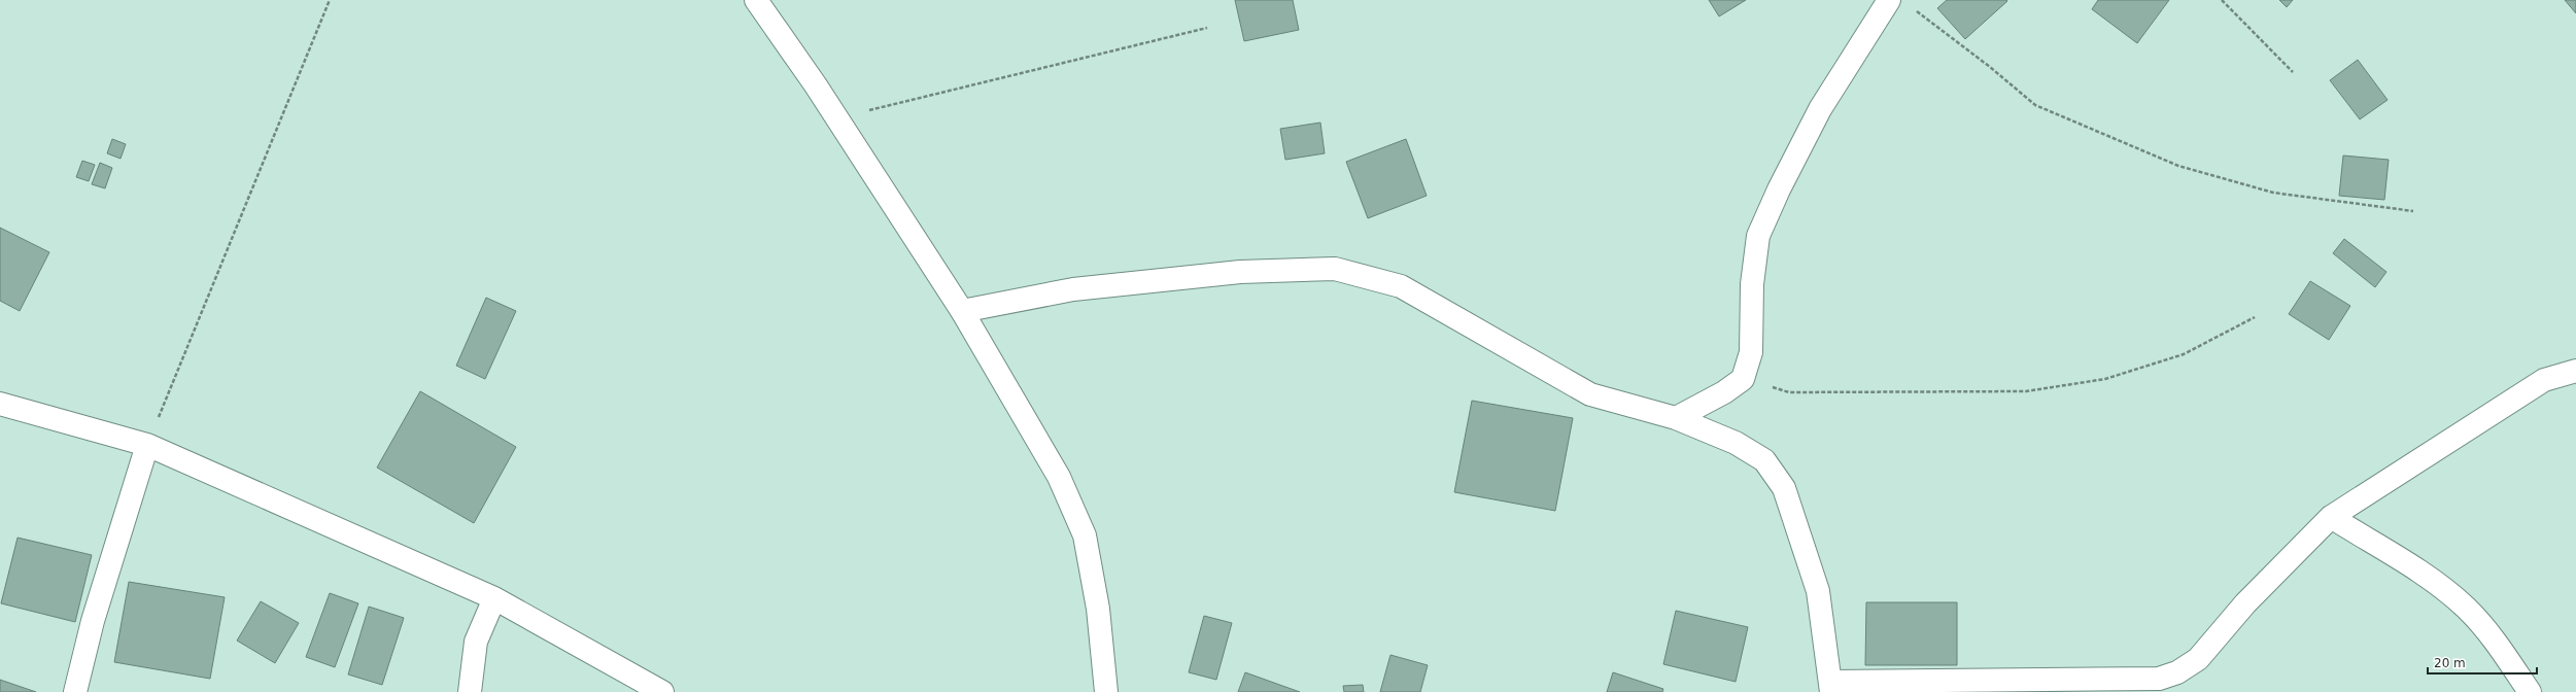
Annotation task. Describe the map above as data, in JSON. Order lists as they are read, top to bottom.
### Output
{
  "scale_bar": "20 m"
}
